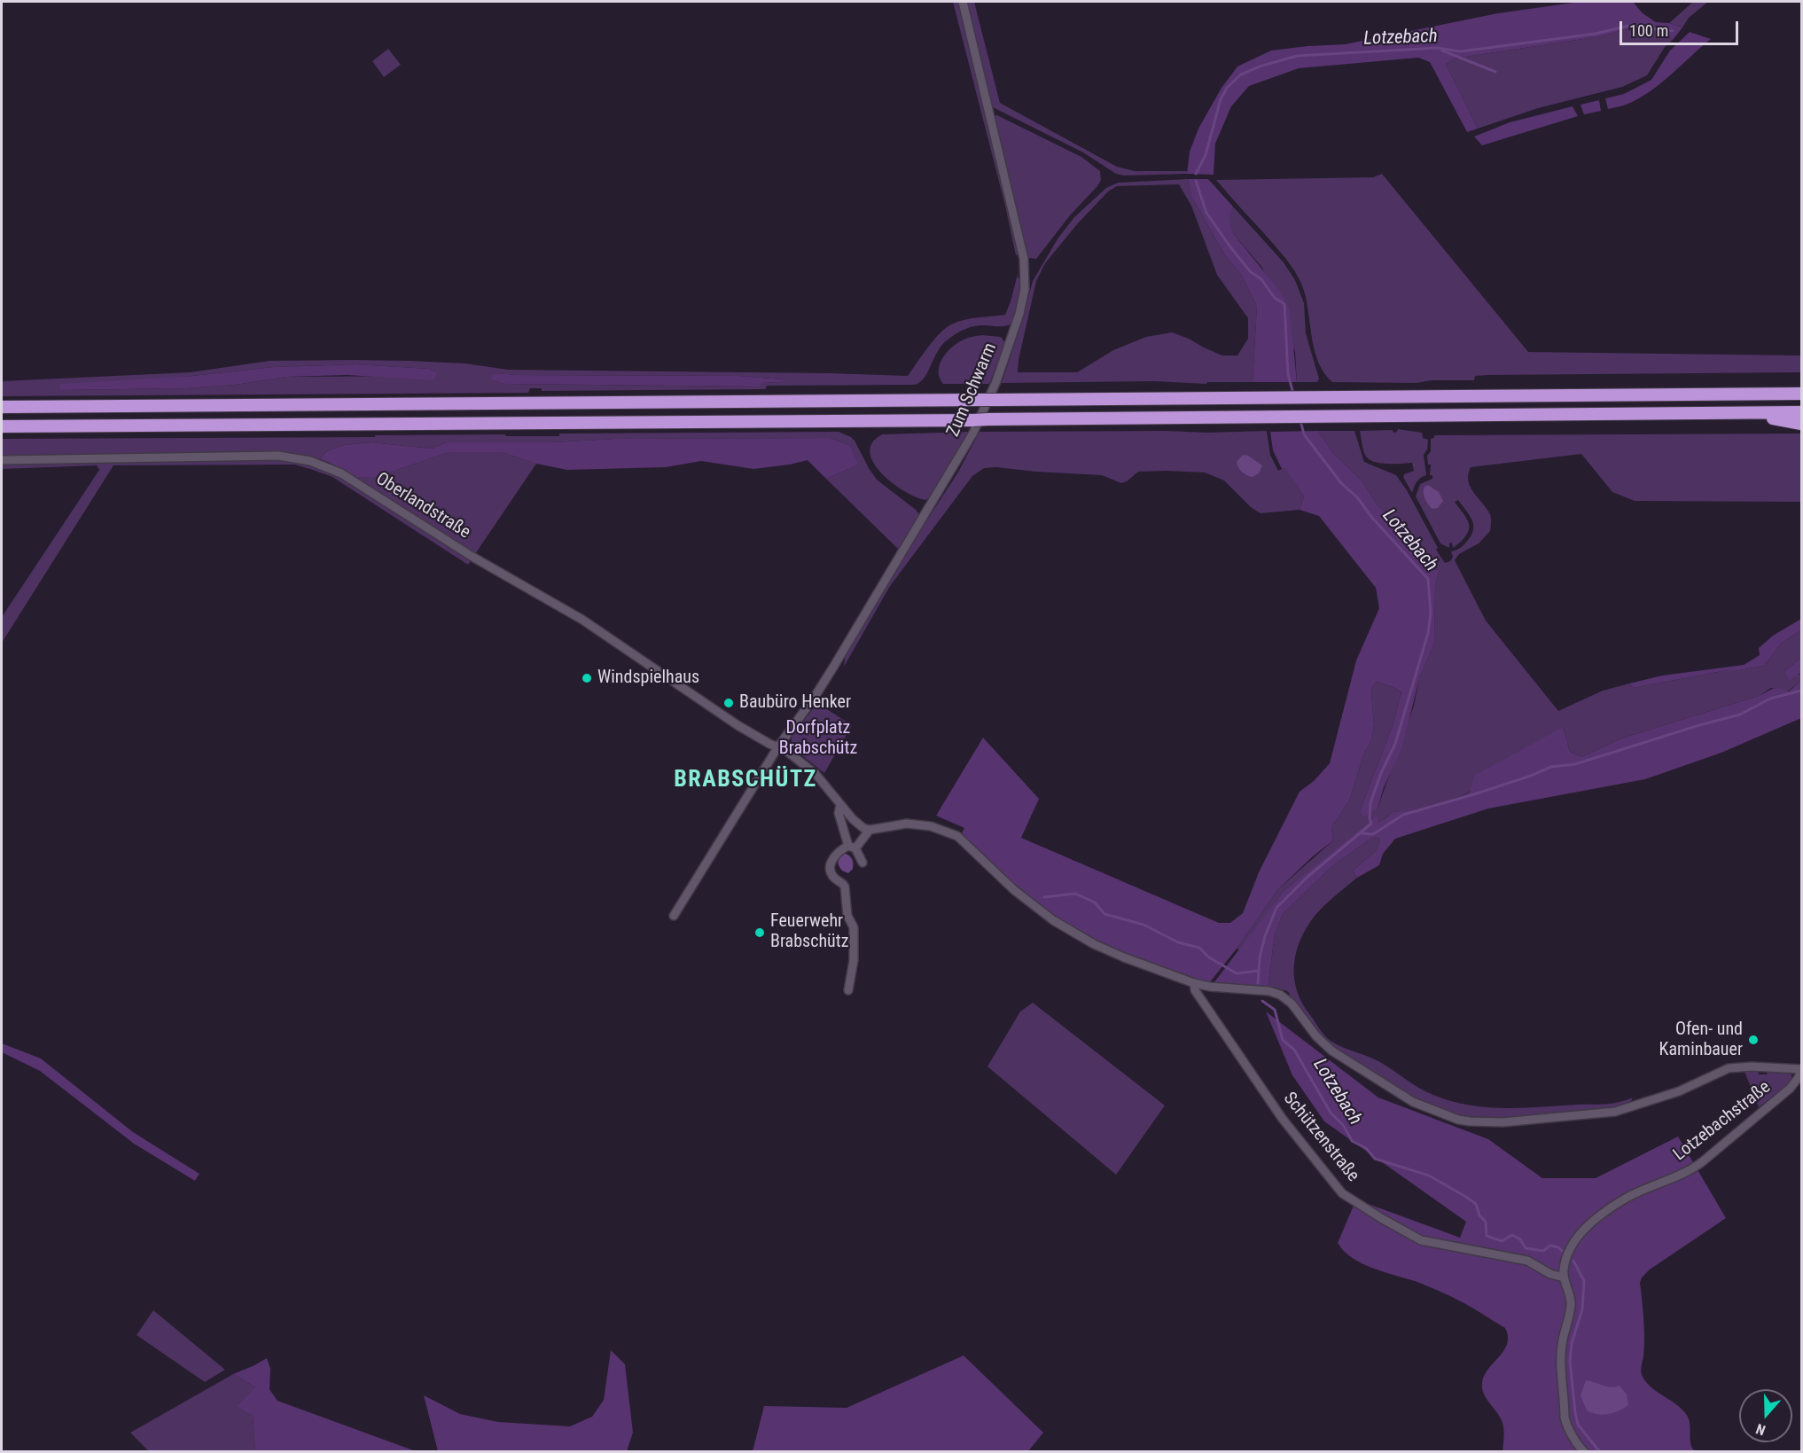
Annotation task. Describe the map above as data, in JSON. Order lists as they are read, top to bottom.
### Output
{
  "streets": {
    "street": [
      "Zum Schwarm",
      "Oberlandstraße",
      "Lotzebachstraße",
      "Schützenstraße"
    ]
  },
  "crossings": [
    ["Zum Schwarm", "Oberlandstraße"],
    ["Lotzebachstraße", "Schützenstraße"]
  ],
  "districts": ["BRABSCHÜTZ"],
  "water": ["Lotzebach"],
  "parks": ["Dorfplatz Brabschütz"],
  "places": [
    "Windspielhaus",
    "Baubüro Henker",
    "Feuerwehr Brabschütz",
    "Ofen- und Kaminbauer"
  ],
  "scale_bar": "100 m",
  "north": "bottom"
}
